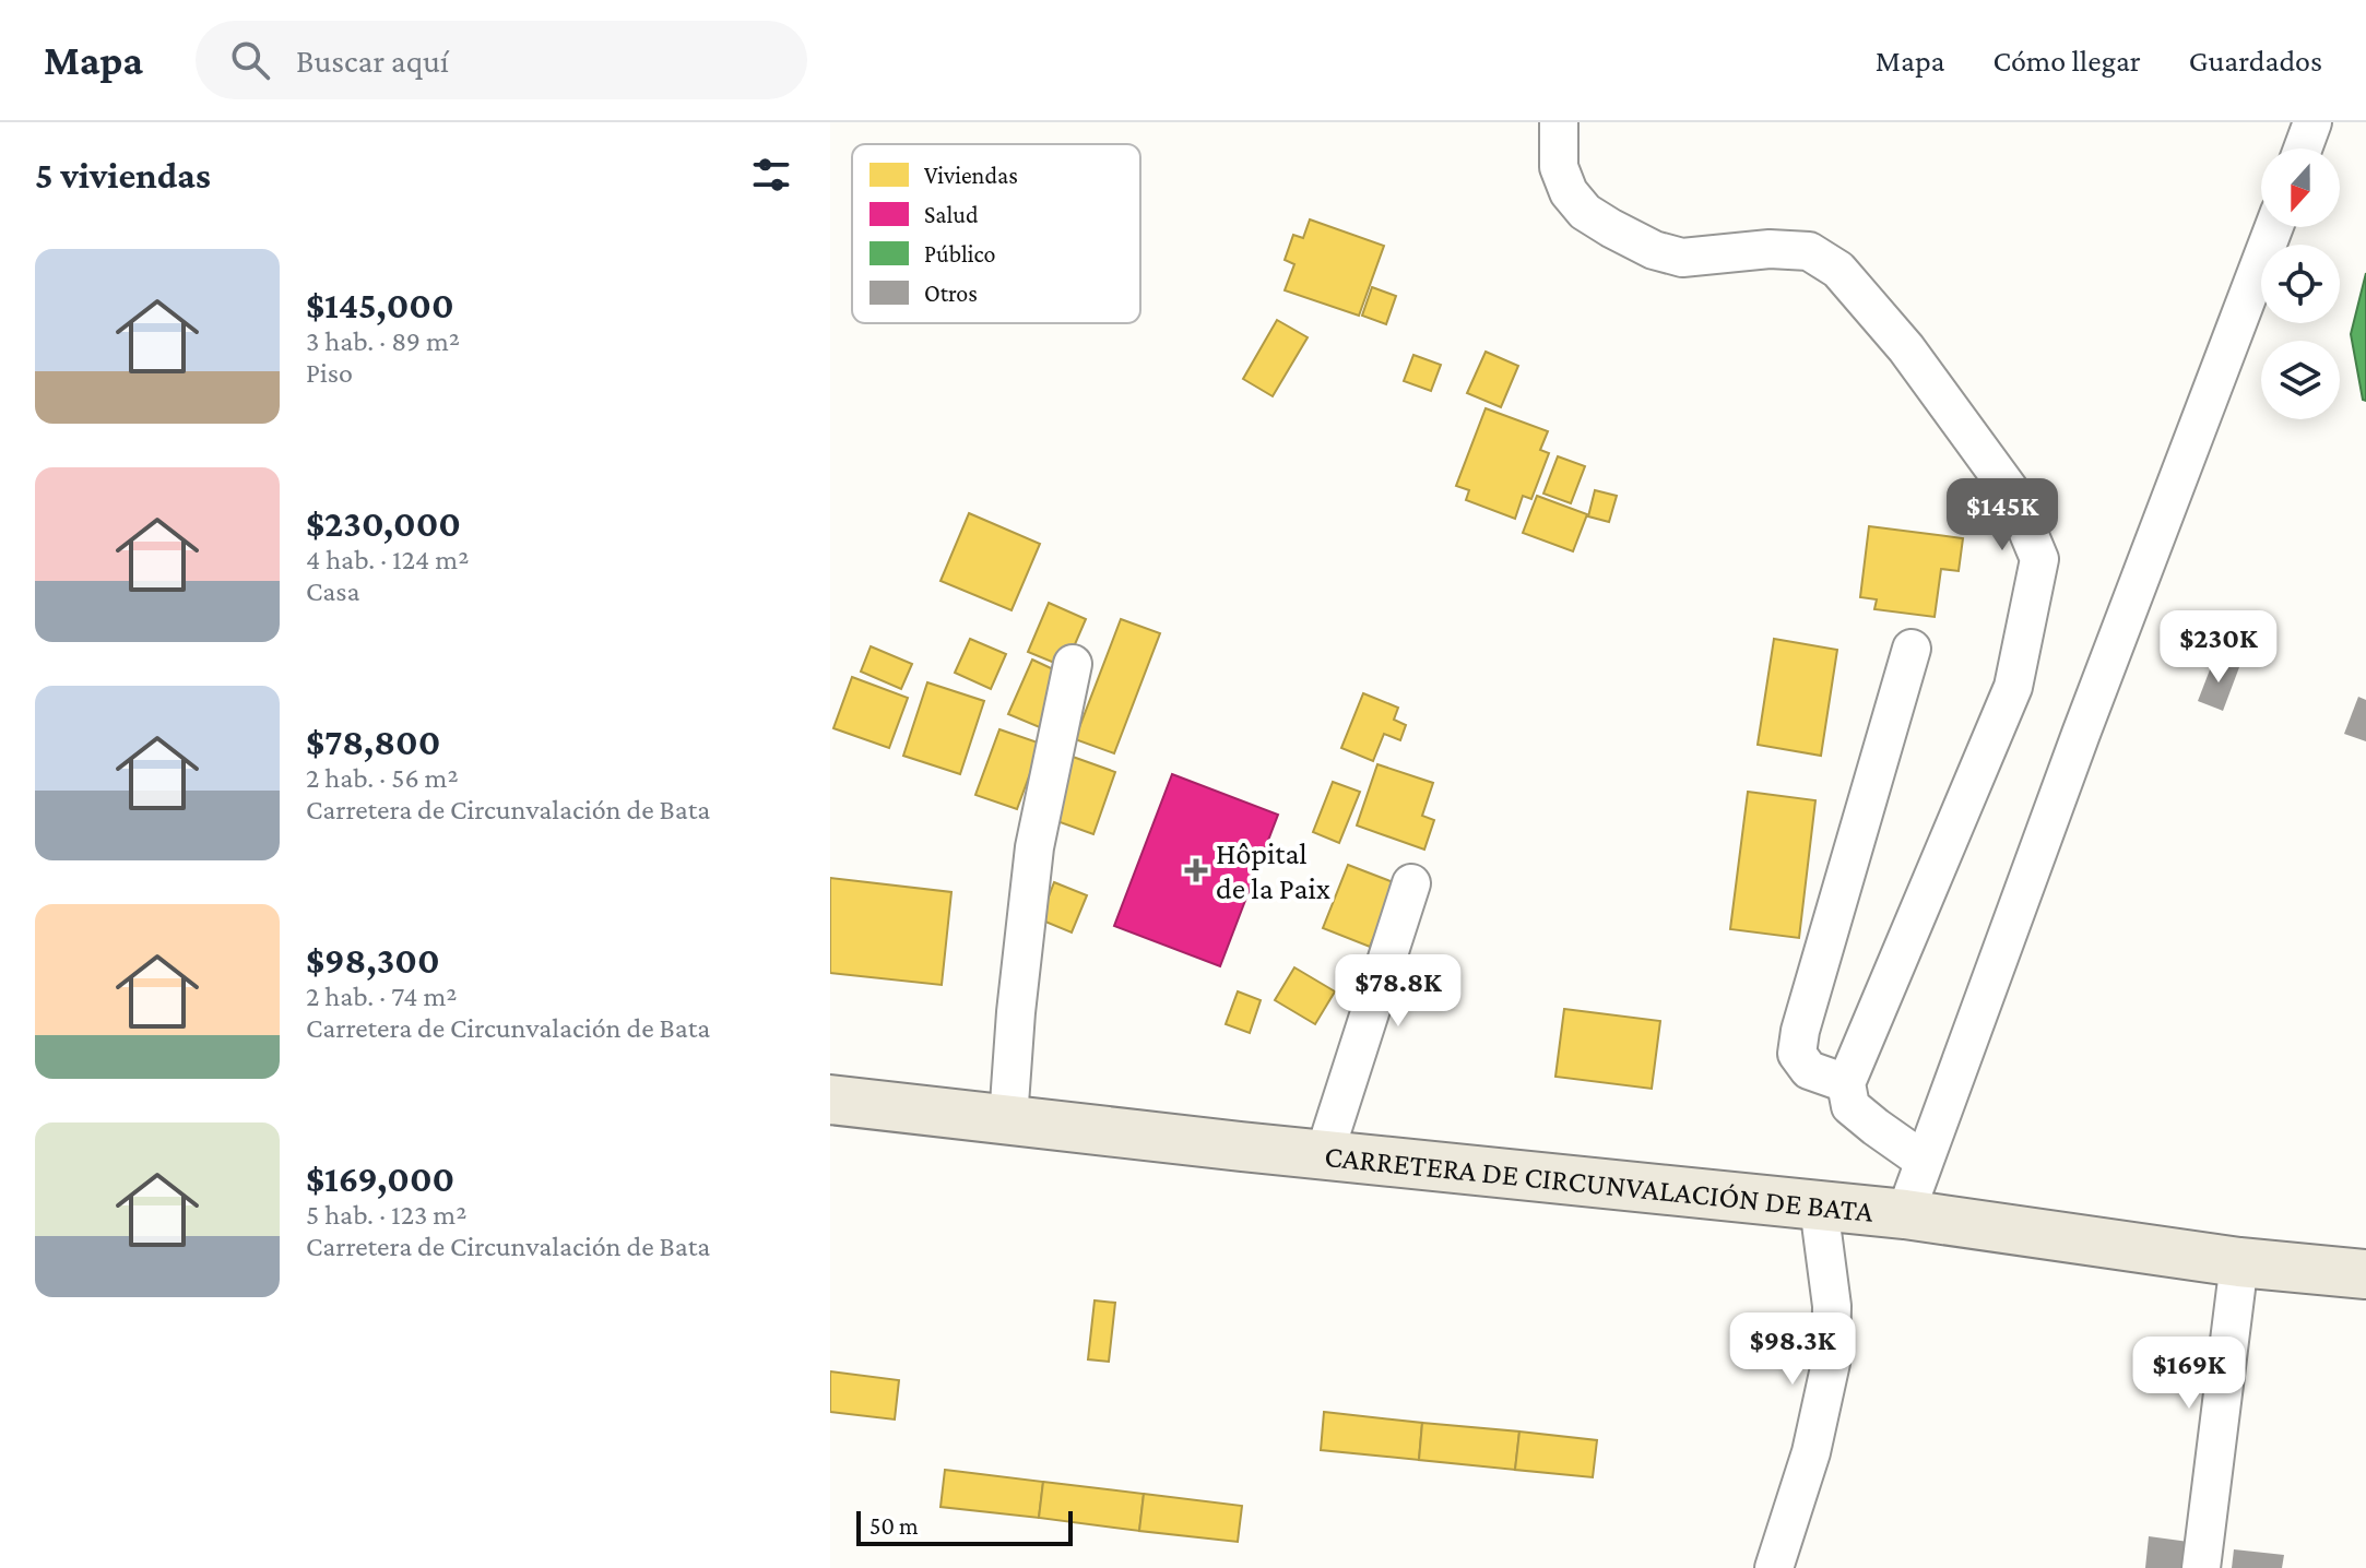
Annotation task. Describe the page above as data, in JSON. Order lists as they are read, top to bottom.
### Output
{
  "streets": {
    "main road": ["CARRETERA DE CIRCUNVALACIÓN DE BATA"]
  },
  "places": {
    "health": ["Hôpital de la Paix"]
  },
  "legend": [
    "Viviendas",
    "Salud",
    "Público",
    "Otros"
  ],
  "scale_bar": "50 m",
  "north": "bottom",
  "page": {
    "header": "Mapa",
    "search": "Buscar aquí",
    "nav": ["Mapa", "Cómo llegar", "Guardados"],
    "heading": "5 viviendas",
    "list": [
      {
        "name": "$145,000",
        "note": "3 hab. · 89 m² · Piso"
      },
      {
        "name": "$230,000",
        "note": "4 hab. · 124 m² · Casa"
      },
      {
        "name": "$78,800",
        "note": "2 hab. · 56 m² · Carretera de Circunvalación de Bata"
      },
      {
        "name": "$98,300",
        "note": "2 hab. · 74 m² · Carretera de Circunvalación de Bata"
      },
      {
        "name": "$169,000",
        "note": "5 hab. · 123 m² · Carretera de Circunvalación de Bata"
      }
    ],
    "price": [
      "$145K",
      "$230K",
      "$78.8K",
      "$98.3K",
      "$169K"
    ],
    "scale": "50 m"
  }
}
